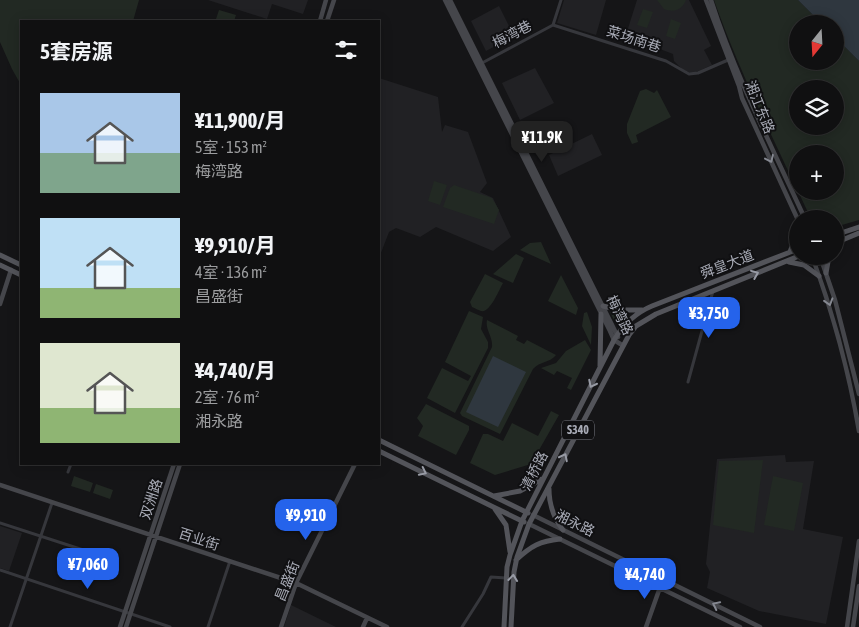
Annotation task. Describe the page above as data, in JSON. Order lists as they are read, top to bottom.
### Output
{
  "streets": {
    "main road": [
      "湘江东路",
      "舜皇大道",
      "梅湾路",
      "S340",
      "清桥路",
      "双洲路",
      "湘永路",
      "百业街",
      "昌盛街"
    ],
    "street": ["梅湾巷", "菜场南巷"]
  },
  "crossings": [
    ["梅湾巷", "菜场南巷"],
    ["梅湾巷", "梅湾路"],
    ["菜场南巷", "湘江东路"],
    ["舜皇大道", "梅湾路"],
    ["舜皇大道", "清桥路"],
    ["梅湾路", "清桥路"],
    ["清桥路", "湘永路"],
    ["双洲路", "百业街"],
    ["百业街", "昌盛街"]
  ],
  "north": "bottom",
  "page": {
    "map_buttons": ["+", "−"],
    "heading": "5套房源",
    "list": [
      {
        "name": "¥11,900/月",
        "note": "5室 · 153 m² · 梅湾路"
      },
      {
        "name": "¥9,910/月",
        "note": "4室 · 136 m² · 昌盛街"
      },
      {
        "name": "¥4,740/月",
        "note": "2室 · 76 m² · 湘永路"
      }
    ],
    "price": [
      "¥11.9K",
      "¥3,750",
      "¥9,910",
      "¥7,060",
      "¥4,740"
    ]
  }
}
